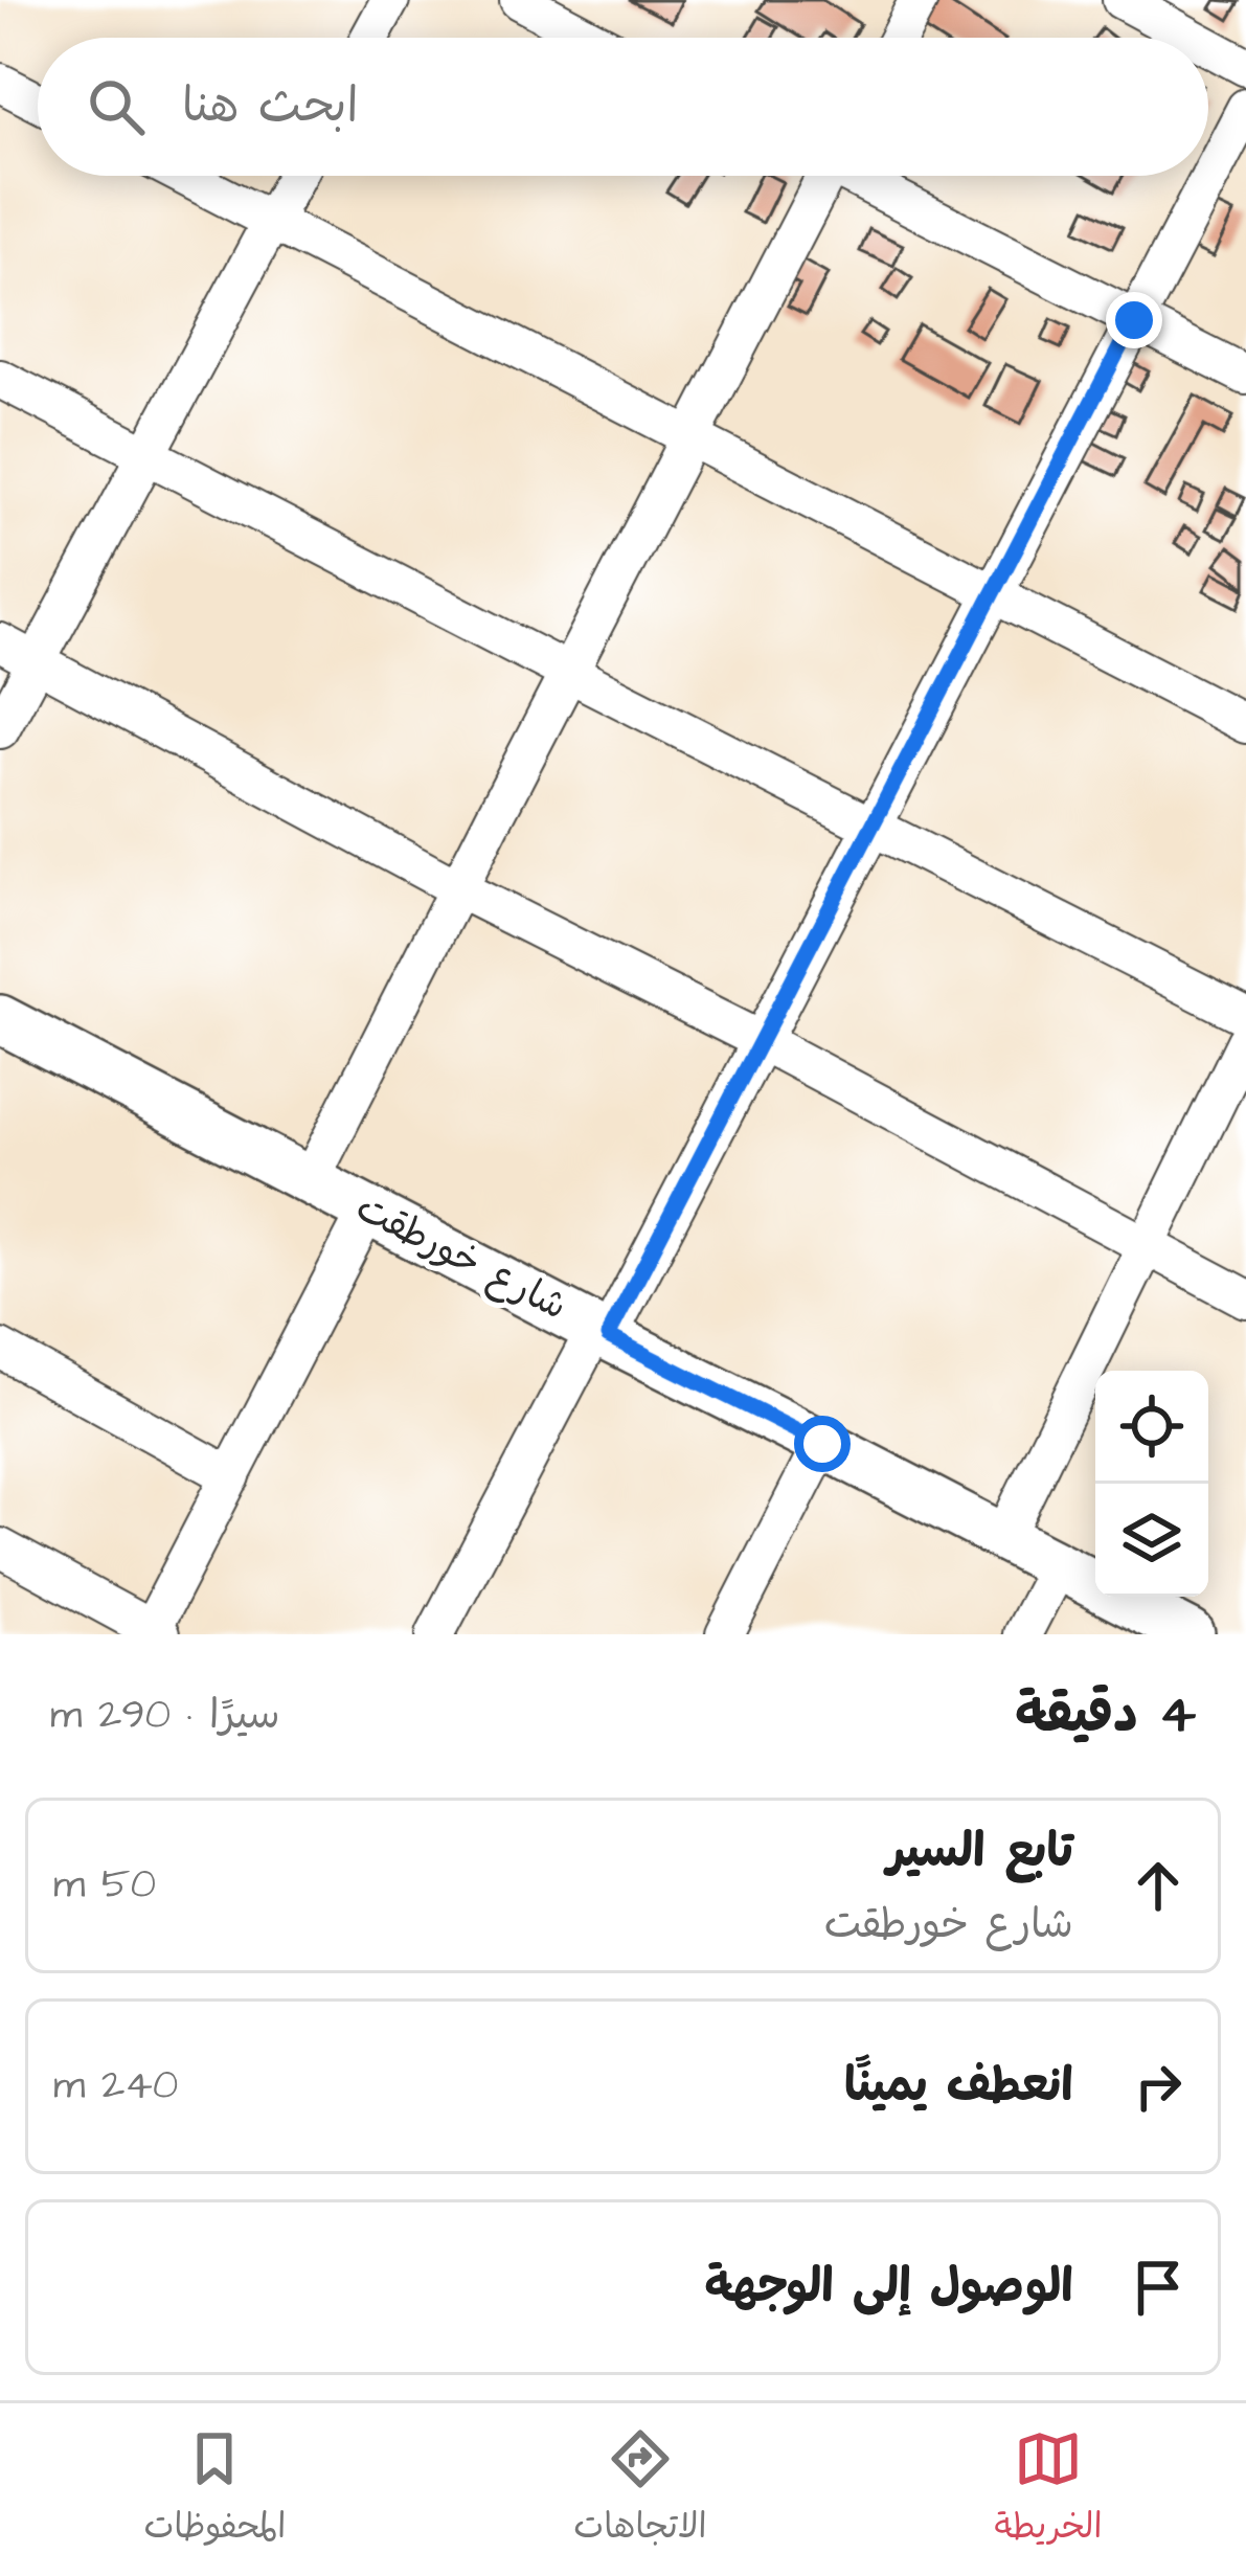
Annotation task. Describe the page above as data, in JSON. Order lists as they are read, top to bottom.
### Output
{
  "streets": {
    "street": ["شارع خورطقت"]
  },
  "page": {
    "search": "ابحث هنا",
    "heading": ["4 دقيقة", "سيرًا · 290 m"],
    "list": [
      ["تابع السير", "شارع خورطقت", "50 m"],
      ["انعطف يمينًا", "240 m"],
      "الوصول إلى الوجهة"
    ],
    "nav": ["الخريطة", "الاتجاهات", "المحفوظات"]
  }
}
